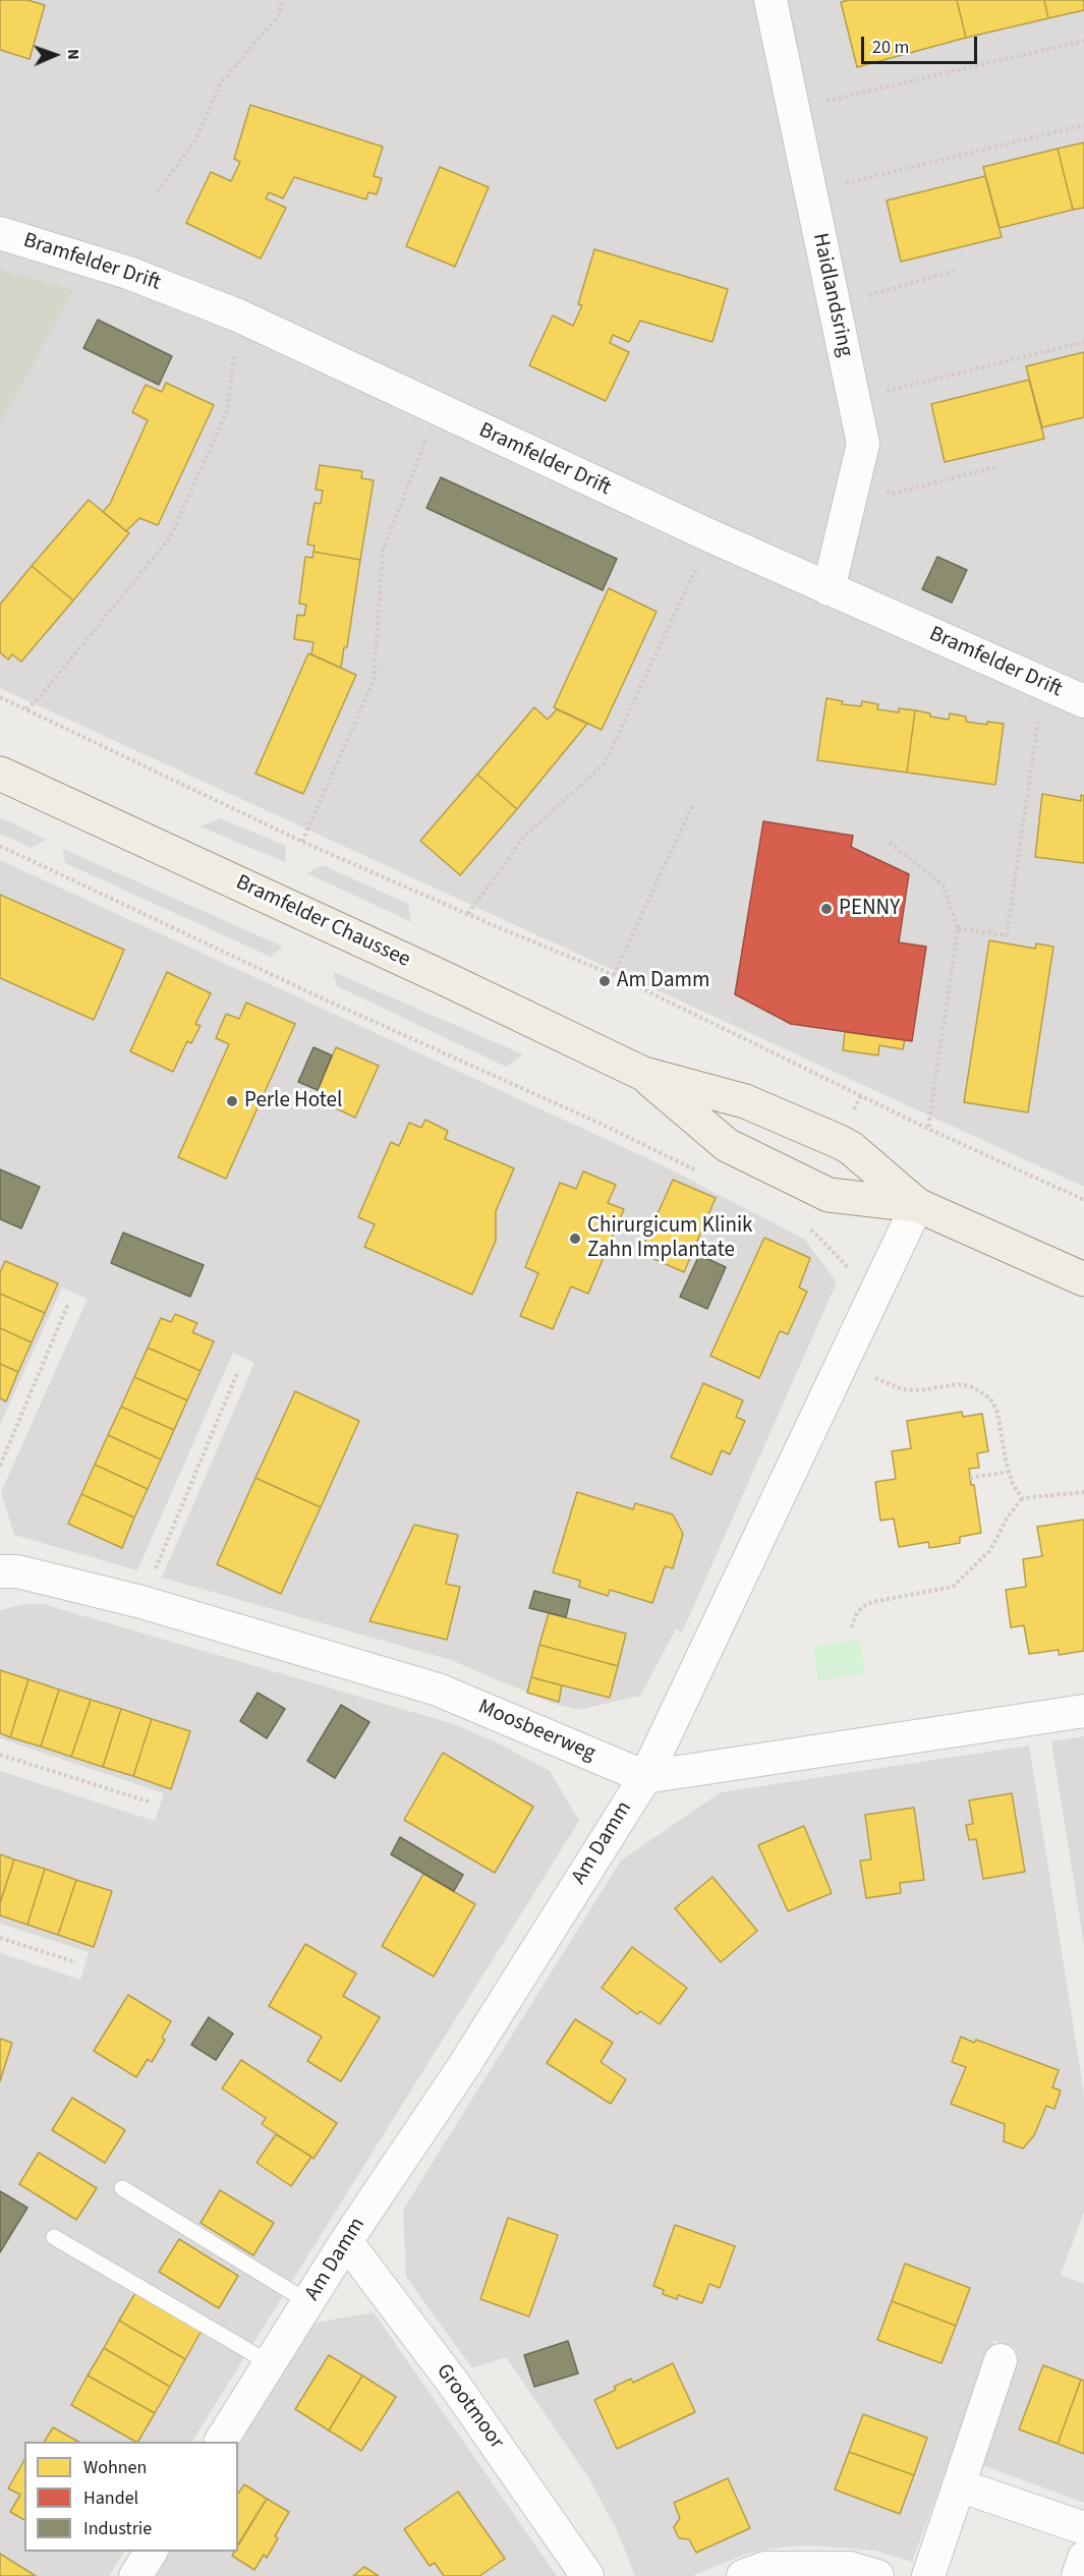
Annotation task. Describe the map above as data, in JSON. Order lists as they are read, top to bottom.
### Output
{
  "streets": {
    "main road": ["Bramfelder Chaussee"],
    "street": [
      "Bramfelder Drift",
      "Haidlandsring",
      "Moosbeerweg",
      "Am Damm",
      "Grootmoor"
    ]
  },
  "crossings": [
    ["Bramfelder Drift", "Haidlandsring"],
    ["Bramfelder Chaussee", "Am Damm"],
    ["Moosbeerweg", "Am Damm"],
    ["Am Damm", "Grootmoor"]
  ],
  "places": [
    "PENNY",
    "Am Damm",
    "Perle Hotel",
    "Chirurgicum Klinik Zahn Implantate"
  ],
  "legend": ["Wohnen", "Handel", "Industrie"],
  "scale_bar": "20 m",
  "north": "right"
}
